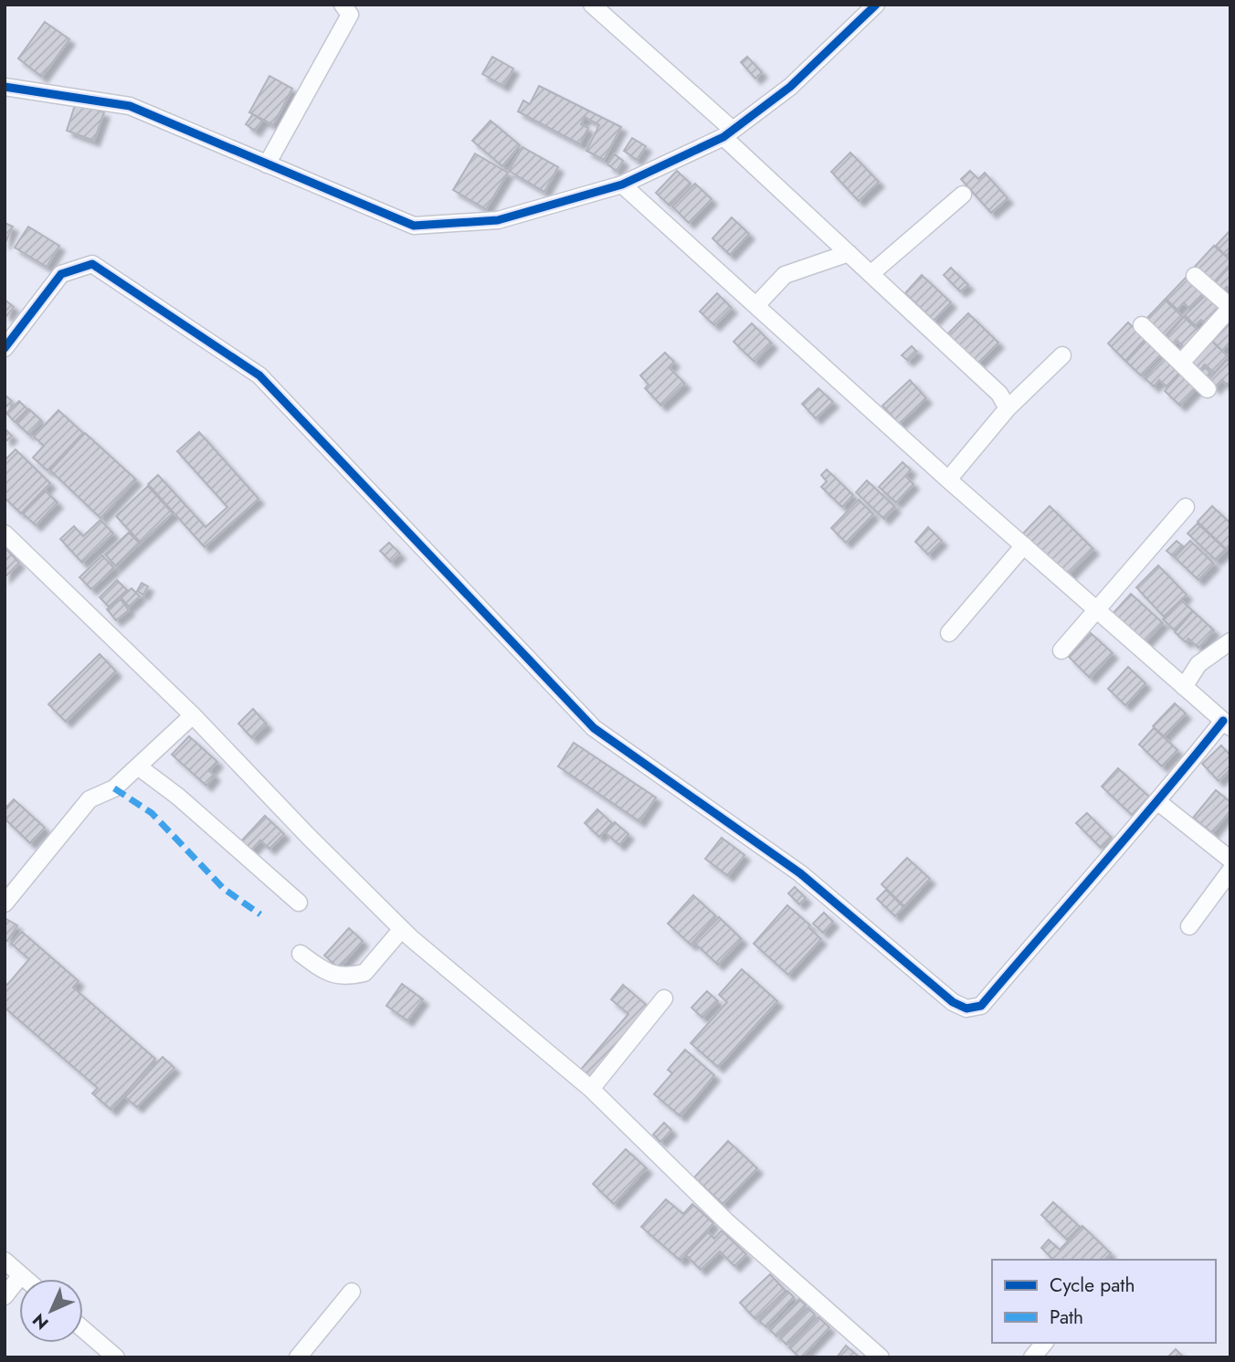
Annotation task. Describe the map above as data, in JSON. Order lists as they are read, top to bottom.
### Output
{
  "legend": ["Cycle path", "Path"],
  "north": "bottom left"
}
